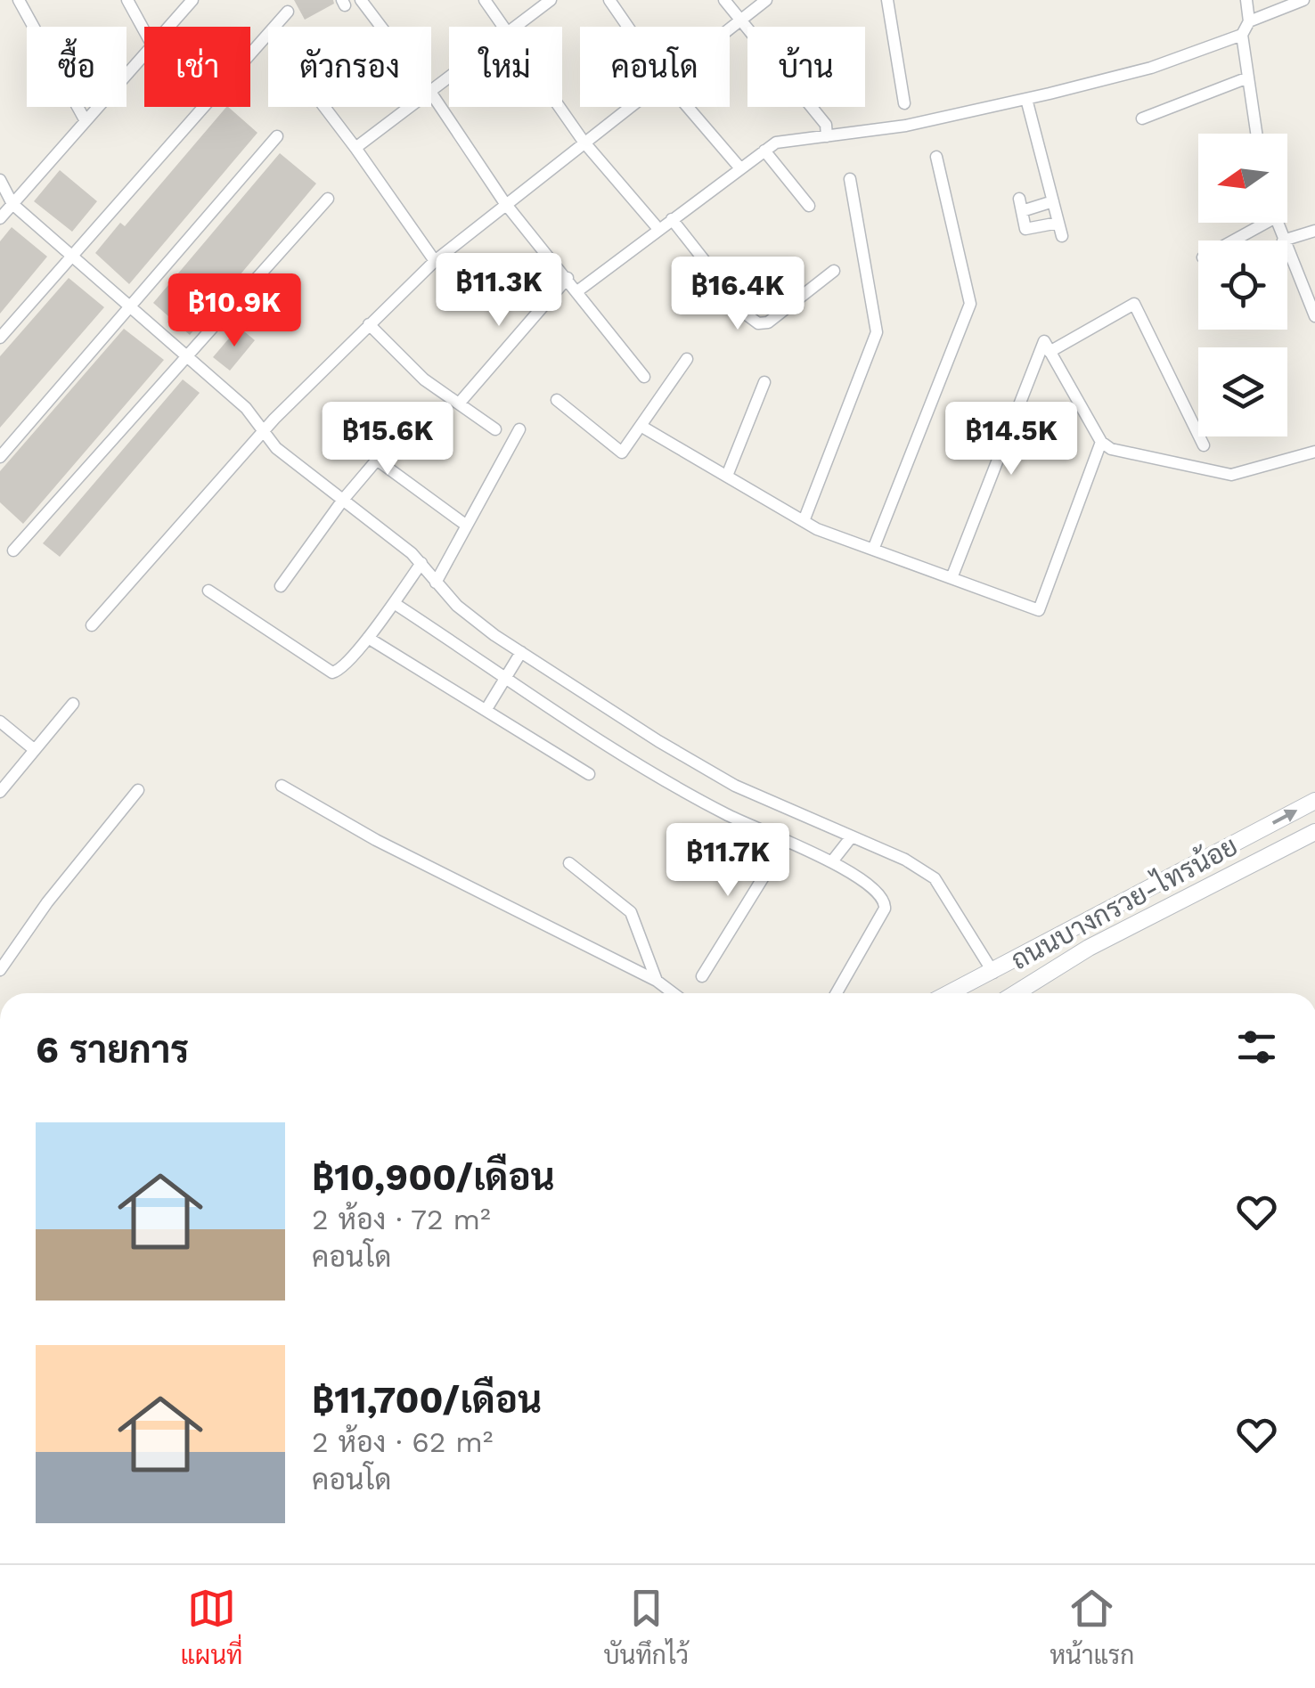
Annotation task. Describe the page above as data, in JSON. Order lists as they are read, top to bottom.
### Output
{
  "streets": {
    "main road": ["ถนนบางกรวย-ไทรน้อย"]
  },
  "north": "left",
  "page": {
    "chip": [
      "ซื้อ",
      "เช่า",
      "ตัวกรอง",
      "ใหม่",
      "คอนโด",
      "บ้าน"
    ],
    "price": [
      "฿11.3K",
      "฿16.4K",
      "฿10.9K",
      "฿15.6K",
      "฿14.5K",
      "฿11.7K"
    ],
    "heading": "6 รายการ",
    "list": [
      {
        "name": "฿10,900/เดือน",
        "note": "2 ห้อง · 72 m² · คอนโด"
      },
      {
        "name": "฿11,700/เดือน",
        "note": "2 ห้อง · 62 m² · คอนโด"
      }
    ],
    "tabs": ["แผนที่", "บันทึกไว้", "หน้าแรก"]
  }
}
